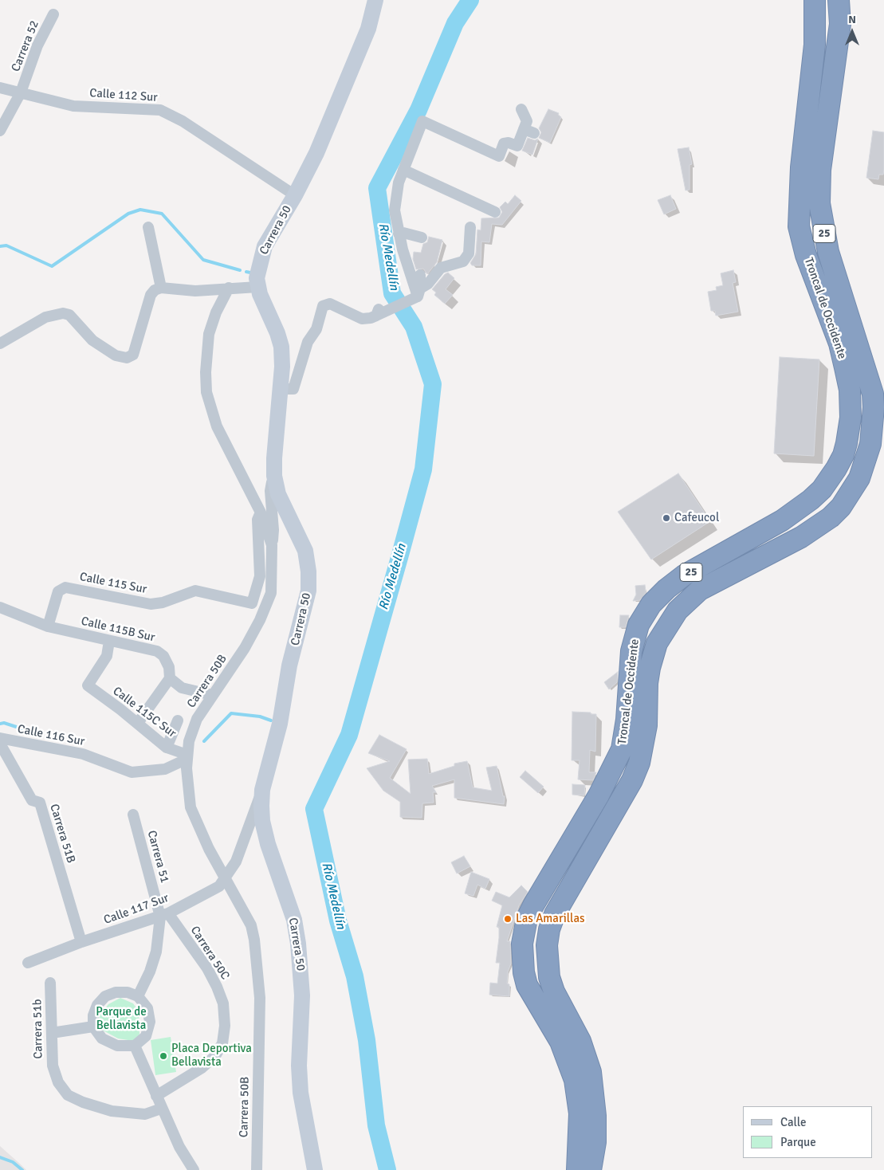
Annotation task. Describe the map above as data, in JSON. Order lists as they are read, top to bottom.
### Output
{
  "streets": {
    "highway": ["25", "Troncal de Occidente"],
    "main road": ["Carrera 50"],
    "street": [
      "Carrera 52",
      "Calle 112 Sur",
      "Calle 115 Sur",
      "Calle 115B Sur",
      "Carrera 50B",
      "Calle 115C Sur",
      "Calle 116 Sur",
      "Carrera 51B",
      "Carrera 51",
      "Calle 117 Sur",
      "Carrera 50C",
      "Carrera 51b"
    ]
  },
  "crossings": [
    ["Carrera 52", "Calle 112 Sur"],
    ["Calle 112 Sur", "Carrera 50"],
    ["Carrera 50", "Calle 117 Sur"],
    ["Calle 115 Sur", "Calle 115B Sur"],
    ["Calle 115 Sur", "Carrera 50B"],
    ["Calle 115B Sur", "Calle 115C Sur"],
    ["Carrera 50B", "Calle 115C Sur"],
    ["Carrera 50B", "Calle 116 Sur"],
    ["Carrera 50B", "Calle 117 Sur"],
    ["Calle 115C Sur", "Calle 116 Sur"],
    ["Carrera 51B", "Calle 117 Sur"],
    ["Carrera 51", "Calle 117 Sur"],
    ["Carrera 51", "Carrera 50C"],
    ["Calle 117 Sur", "Carrera 50C"]
  ],
  "water": ["Río Medellín"],
  "parks": ["Parque de Bellavista"],
  "places": ["Cafeucol", "Las Amarillas", "Placa Deportiva Bellavista"],
  "legend": ["Calle", "Parque"],
  "north": "top"
}
